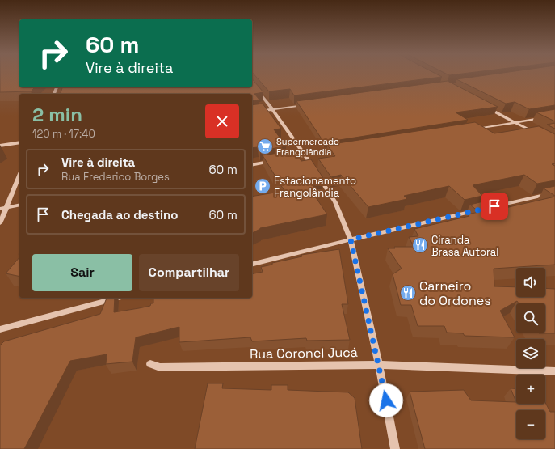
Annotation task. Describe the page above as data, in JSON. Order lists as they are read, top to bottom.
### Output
{
  "streets": {
    "street": ["Rua Coronel Jucá"]
  },
  "places": {
    "supermarket": ["Supermercado Frangolândia"],
    "parking": ["Estacionamento Frangolândia"],
    "restaurant": ["Ciranda Brasa Autoral", "Carneiro do Ordones"]
  },
  "page": {
    "turn": ["60 m", "Vire à direita"],
    "heading": ["2 min", "120 m · 17:40"],
    "list": [
      {
        "name": "Vire à direita",
        "note": "Rua Frederico Borges",
        "value": "60 m"
      },
      {
        "name": "Chegada ao destino",
        "value": "60 m"
      }
    ],
    "buttons": ["Sair", "Compartilhar"],
    "map_buttons": ["+", "−"]
  }
}
